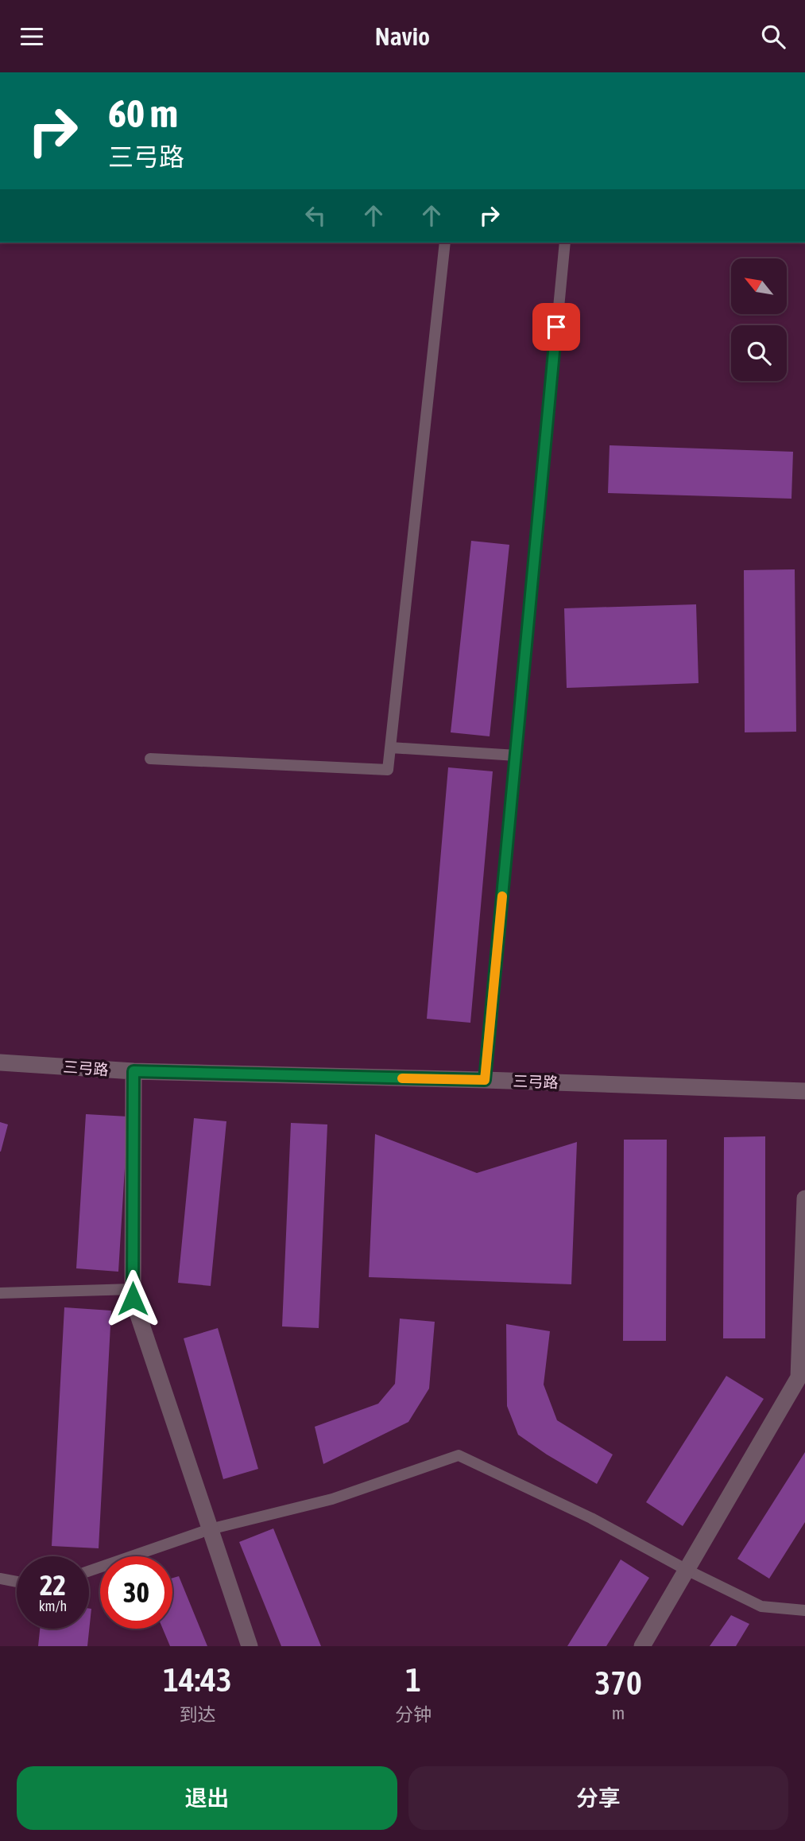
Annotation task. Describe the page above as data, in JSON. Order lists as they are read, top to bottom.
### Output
{
  "streets": {
    "street": ["三弓路"]
  },
  "north": "top left",
  "page": {
    "header": "Navio",
    "turn": ["60 m", "三弓路"],
    "speed": "22 km/h",
    "limit": "30",
    "eta": [
      "14:43",
      "到达",
      "1",
      "分钟",
      "370",
      "m"
    ],
    "buttons": ["退出", "分享"]
  }
}
